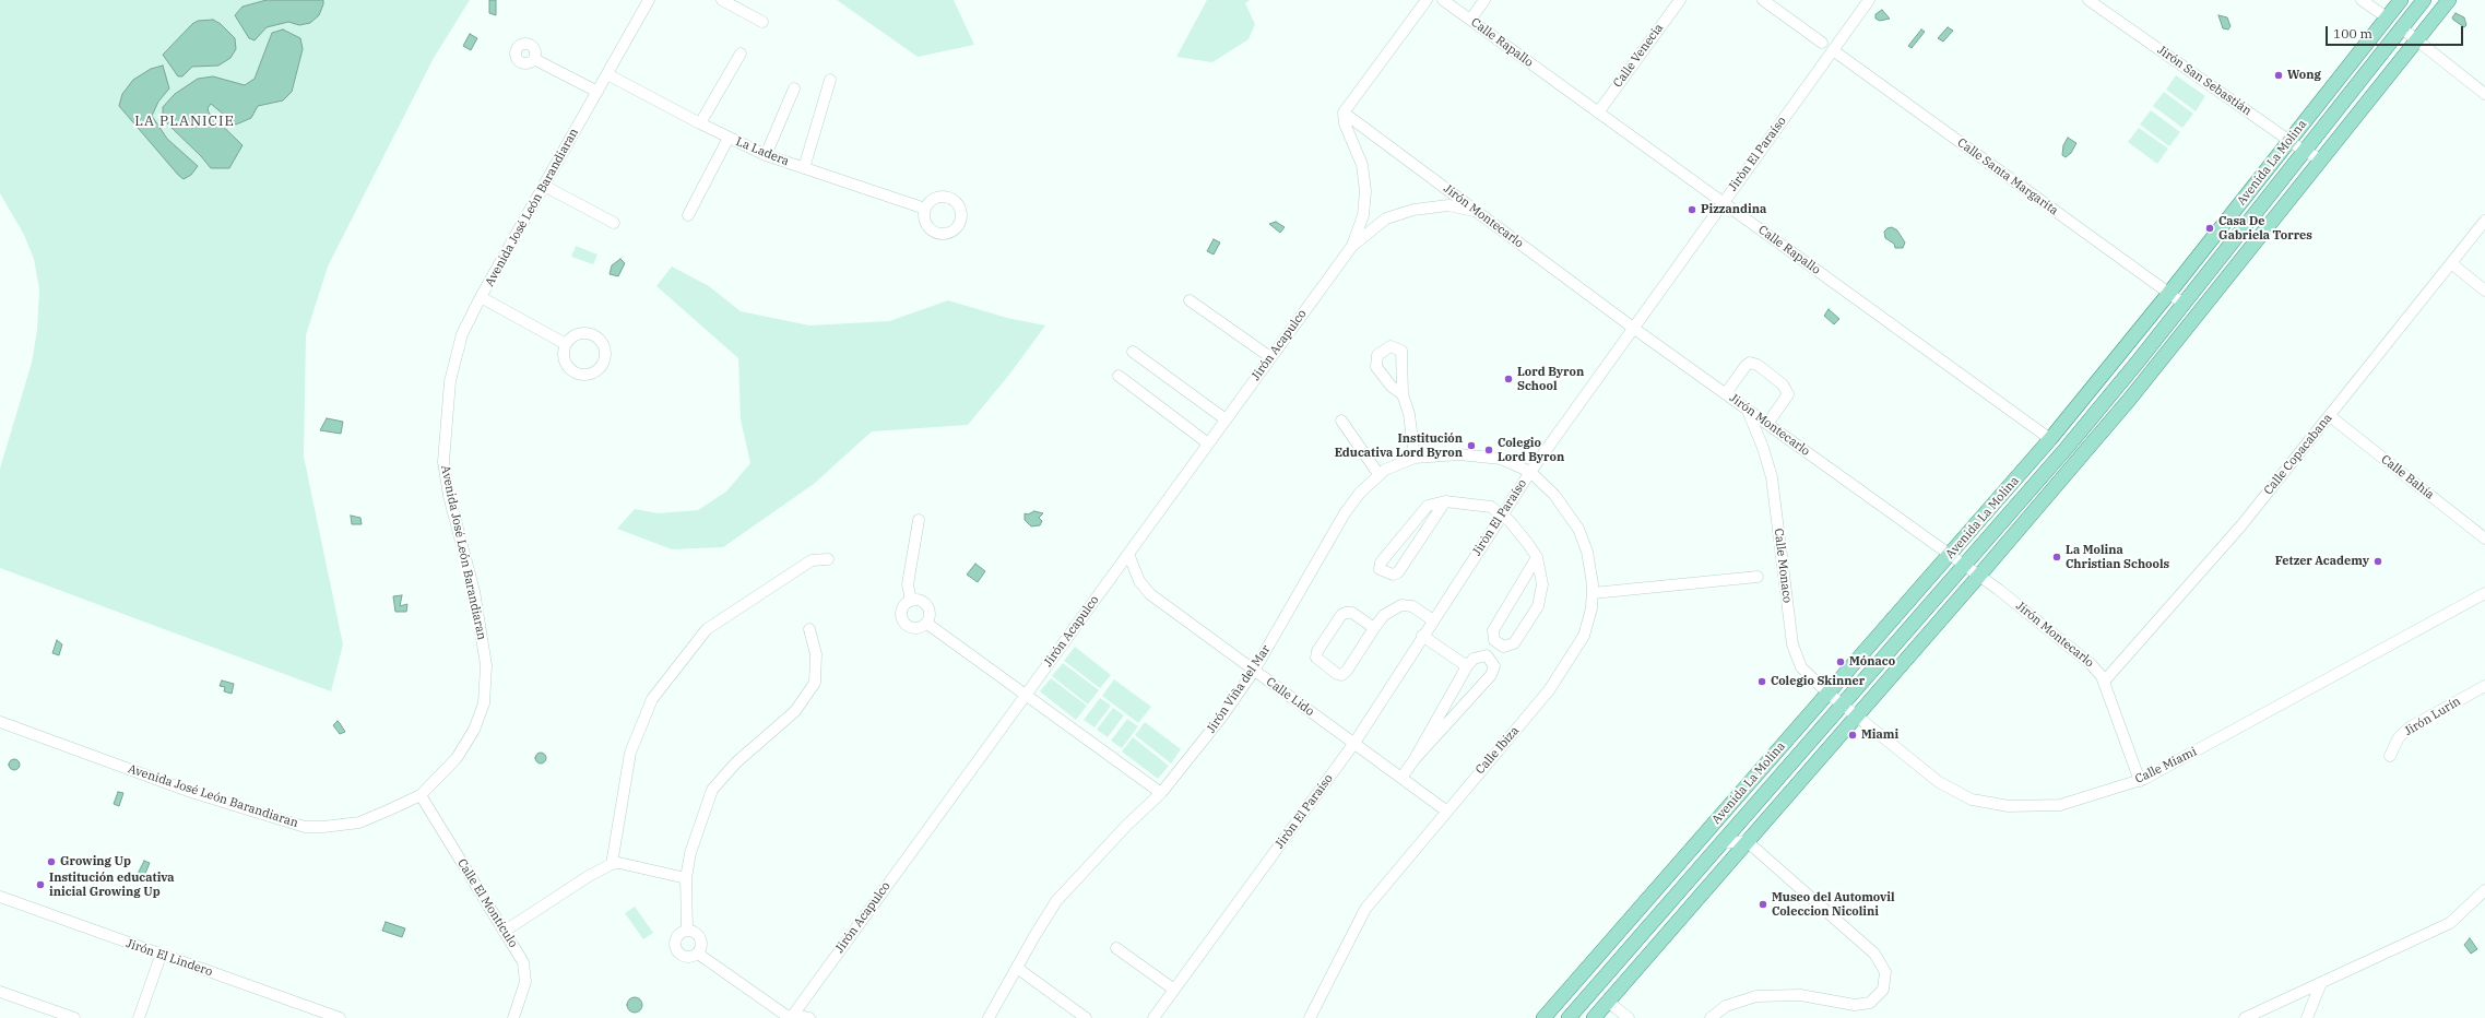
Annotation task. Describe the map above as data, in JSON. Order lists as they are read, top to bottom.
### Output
{
  "streets": {
    "main road": ["Avenida La Molina"],
    "street": [
      "Calle Rapallo",
      "Calle Venecia",
      "Jirón San Sebastián",
      "La Ladera",
      "Jiròn El Paraíso",
      "Calle Santa Margarita",
      "Avenida José León Barandiaran",
      "Jirón Montecarlo",
      "Jirón Acapulco",
      "Calle Copacabana",
      "Calle Bahía",
      "Calle Monaco",
      "Jirón Viña del Mar",
      "Calle Lido",
      "Jirón Lurín",
      "Calle Ibiza",
      "Calle Miami",
      "Calle El Montículo",
      "Jirón El Lindero"
    ]
  },
  "crossings": [
    ["Calle Rapallo", "Calle Venecia"],
    ["Calle Rapallo", "Jiròn El Paraíso"],
    ["Calle Rapallo", "Avenida La Molina"],
    ["Jirón San Sebastián", "Avenida La Molina"],
    ["La Ladera", "Avenida José León Barandiaran"],
    ["Jiròn El Paraíso", "Calle Santa Margarita"],
    ["Jiròn El Paraíso", "Jirón Montecarlo"],
    ["Jiròn El Paraíso", "Jirón Viña del Mar"],
    ["Jiròn El Paraíso", "Calle Lido"],
    ["Jiròn El Paraíso", "Calle Ibiza"],
    ["Avenida La Molina", "Calle Santa Margarita"],
    ["Avenida La Molina", "Jirón Montecarlo"],
    ["Avenida La Molina", "Calle Monaco"],
    ["Avenida La Molina", "Calle Miami"],
    ["Avenida José León Barandiaran", "Calle El Montículo"],
    ["Jirón Montecarlo", "Jirón Acapulco"],
    ["Jirón Montecarlo", "Calle Copacabana"],
    ["Jirón Montecarlo", "Calle Monaco"],
    ["Jirón Montecarlo", "Calle Miami"],
    ["Jirón Acapulco", "Calle Lido"],
    ["Calle Copacabana", "Calle Bahía"],
    ["Calle Monaco", "Calle Miami"],
    ["Jirón Viña del Mar", "Calle Lido"],
    ["Jirón Viña del Mar", "Calle Ibiza"],
    ["Calle Lido", "Calle Ibiza"]
  ],
  "districts": ["LA PLANICIE"],
  "places": [
    "Wong",
    "Pizzandina",
    "Casa De Gabriela Torres",
    "Lord Byron School",
    "Institución Educativa Lord Byron",
    "Colegio Lord Byron",
    "La Molina Christian Schools",
    "Fetzer Academy",
    "Mónaco",
    "Colegio Skinner",
    "Miami",
    "Growing Up",
    "Institución educativa inicial Growing Up",
    "Museo del Automovil Coleccion Nicolini"
  ],
  "scale_bar": "100 m"
}
